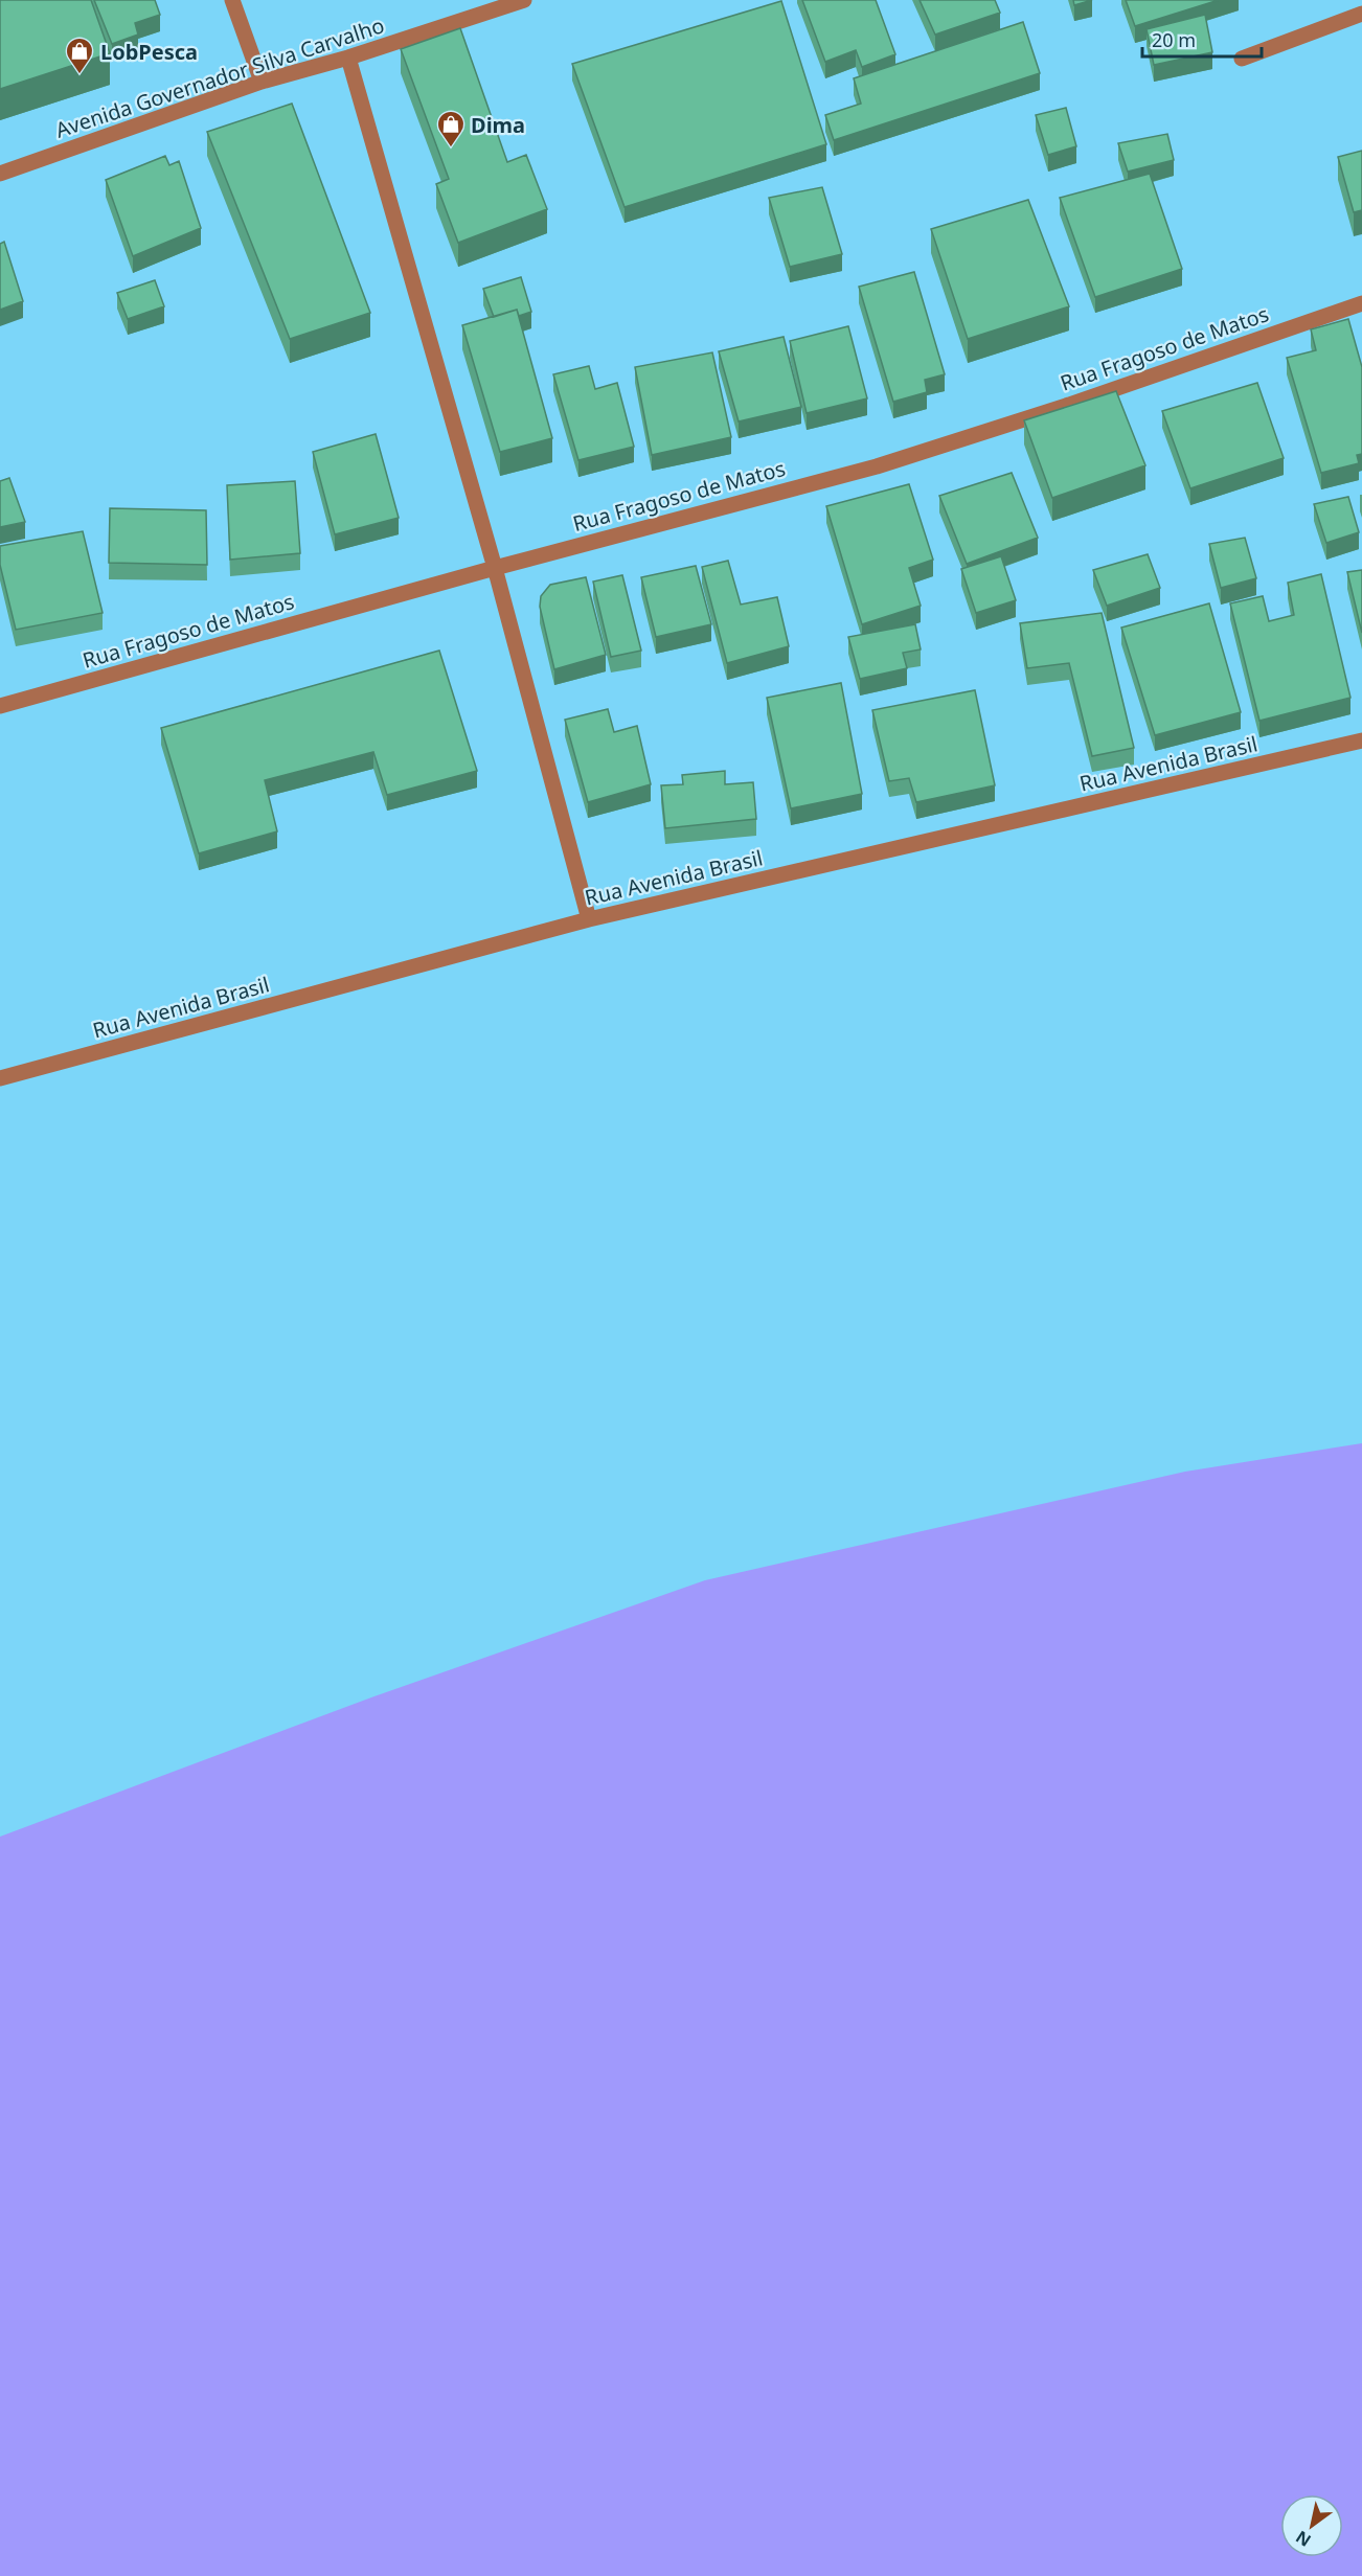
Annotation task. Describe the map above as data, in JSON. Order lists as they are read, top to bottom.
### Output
{
  "streets": {
    "street": ["Avenida Governador Silva Carvalho", "Rua Fragoso de Matos", "Rua Avenida Brasil"]
  },
  "places": {
    "shop": ["LobPesca", "Dima"]
  },
  "scale_bar": "20 m",
  "north": "bottom left"
}
